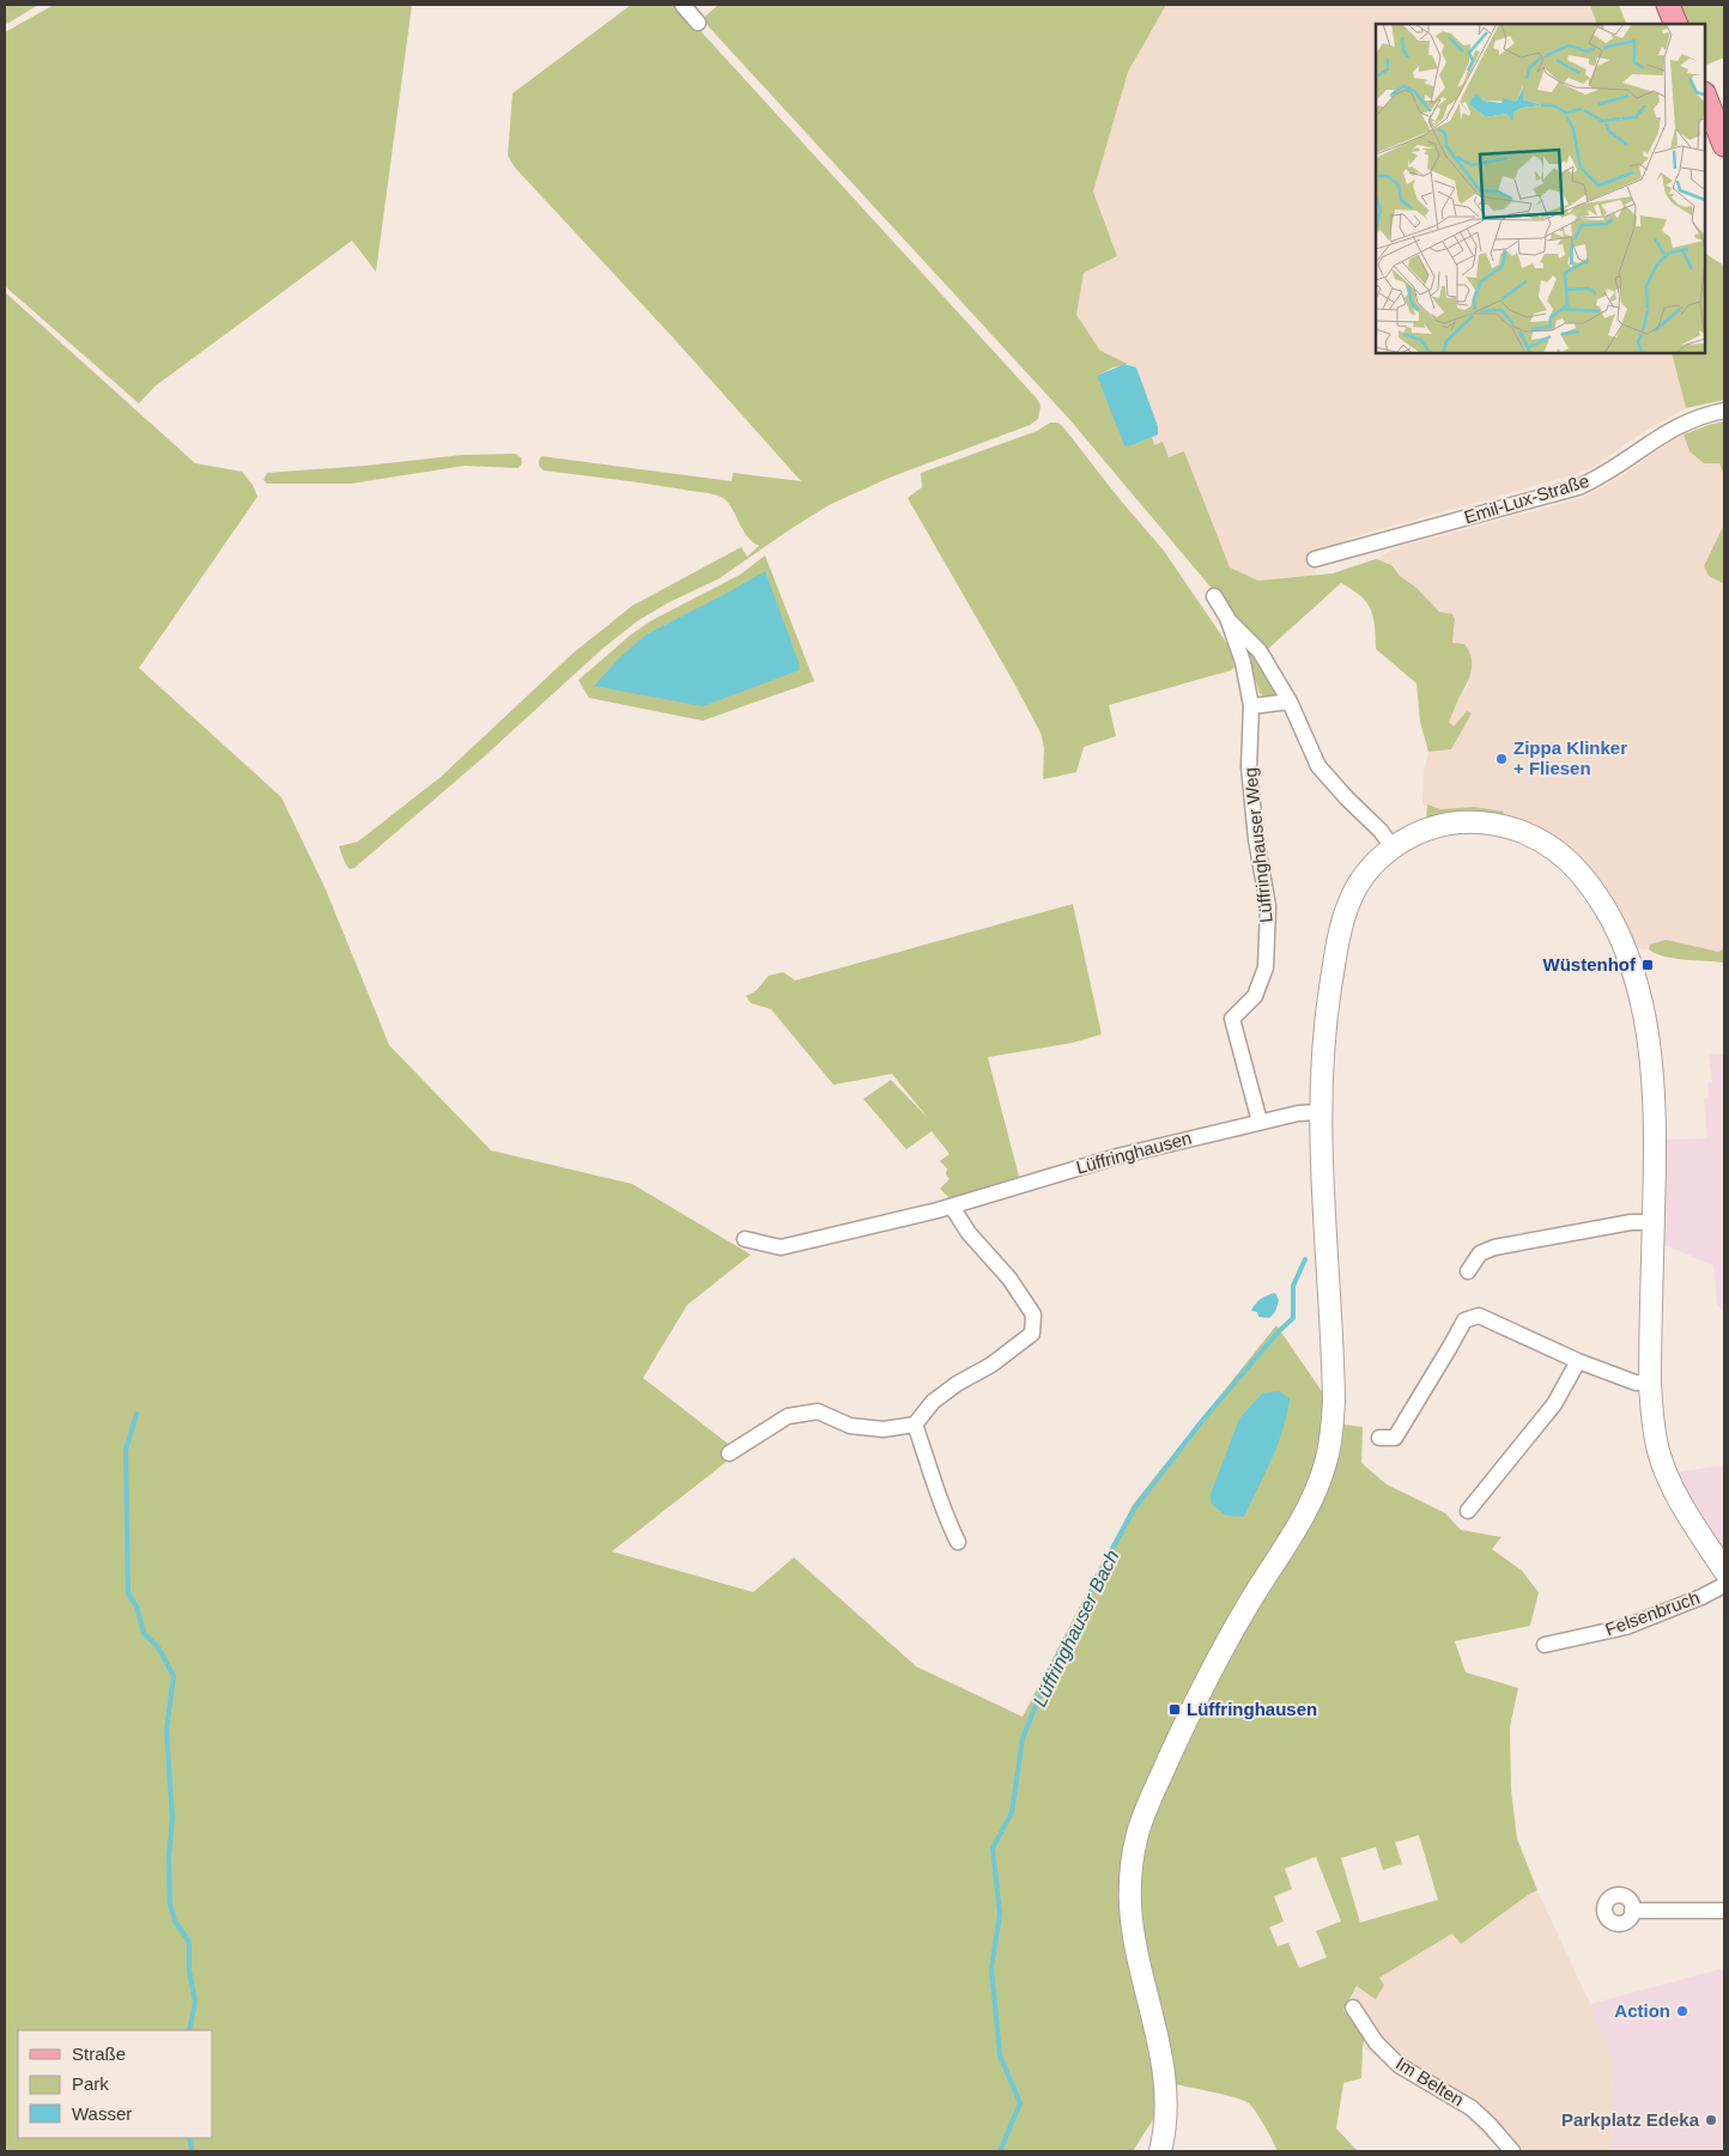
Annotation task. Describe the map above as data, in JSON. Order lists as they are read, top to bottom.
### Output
{
  "streets": {
    "street": [
      "Emil-Lux-Straße",
      "Lüffringhauser Weg",
      "Lüffringhausen",
      "Felsenbruch",
      "Im Belten"
    ]
  },
  "crossings": [
    ["Lüffringhauser Weg", "Lüffringhausen"]
  ],
  "water": ["Lüffringhauser Bach"],
  "places": {
    "other": ["Zippa Klinker + Fliesen", "Action", "Parkplatz Edeka"],
    "transit": ["Wüstenhof", "Lüffringhausen"]
  },
  "legend": ["Straße", "Park", "Wasser"]
}
